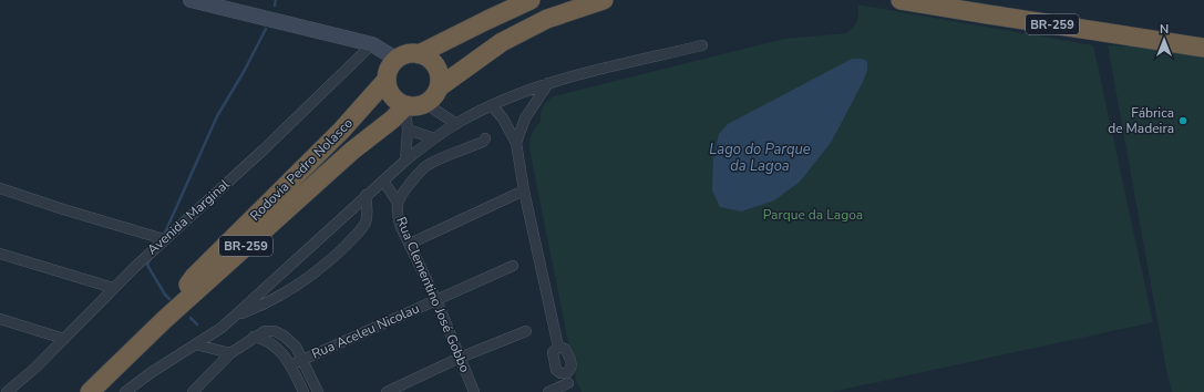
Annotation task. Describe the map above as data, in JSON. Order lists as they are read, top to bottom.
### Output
{
  "streets": {
    "highway": ["BR-259", "Rodovia Pedro Nolasco"],
    "street": ["Avenida Marginal", "Rua Clementino José Gobbo", "Rua Aceleu Nicolau"]
  },
  "crossings": [
    ["Rua Clementino José Gobbo", "Rua Aceleu Nicolau"]
  ],
  "water": ["Lago do Parque da Lagoa"],
  "parks": ["Parque da Lagoa"],
  "places": ["Fábrica de Madeira"],
  "north": "top"
}
